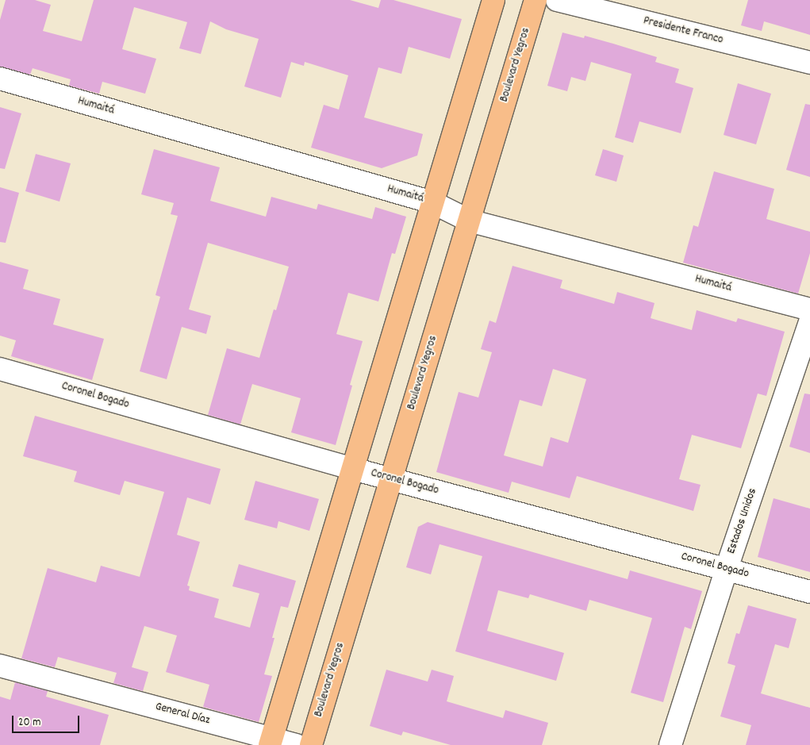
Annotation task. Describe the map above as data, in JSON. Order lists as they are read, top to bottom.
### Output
{
  "streets": {
    "main road": ["Boulevard Yegros"],
    "street": [
      "Presidente Franco",
      "Humaitá",
      "Coronel Bogado",
      "Estados Unidos",
      "General Díaz"
    ]
  },
  "crossings": [
    ["Boulevard Yegros", "Humaitá"],
    ["Boulevard Yegros", "Coronel Bogado"],
    ["Coronel Bogado", "Estados Unidos"]
  ],
  "scale_bar": "20 m"
}
